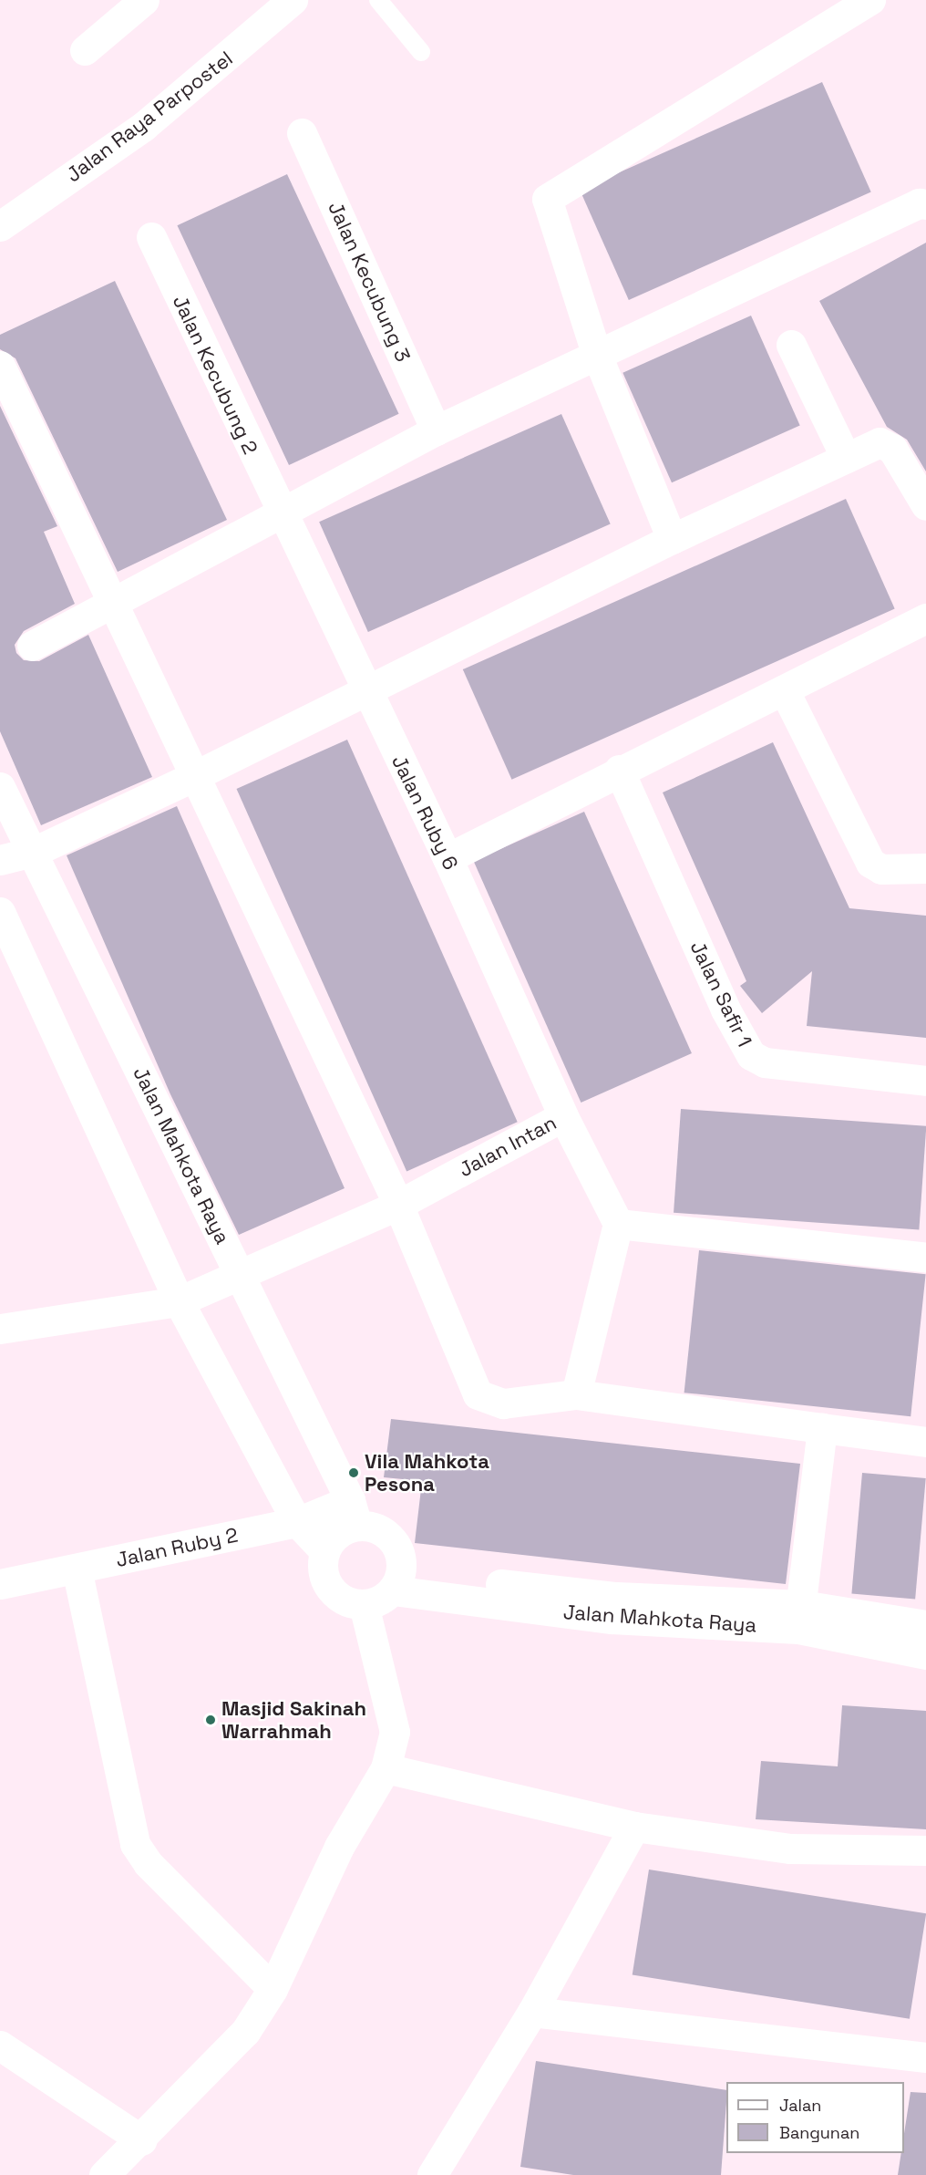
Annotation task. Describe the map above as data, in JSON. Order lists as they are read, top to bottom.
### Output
{
  "streets": {
    "street": [
      "Jalan Raya Parpostel",
      "Jalan Kecubung 3",
      "Jalan Kecubung 2",
      "Jalan Ruby 6",
      "Jalan Safir 1",
      "Jalan Intan",
      "Jalan Mahkota Raya",
      "Jalan Ruby 2"
    ]
  },
  "crossings": [
    ["Jalan Kecubung 2", "Jalan Ruby 6"],
    ["Jalan Ruby 6", "Jalan Intan"],
    ["Jalan Intan", "Jalan Mahkota Raya"],
    ["Jalan Mahkota Raya", "Jalan Ruby 2"]
  ],
  "places": ["Vila Mahkota Pesona", "Masjid Sakinah Warrahmah"],
  "legend": ["Jalan", "Bangunan"]
}
